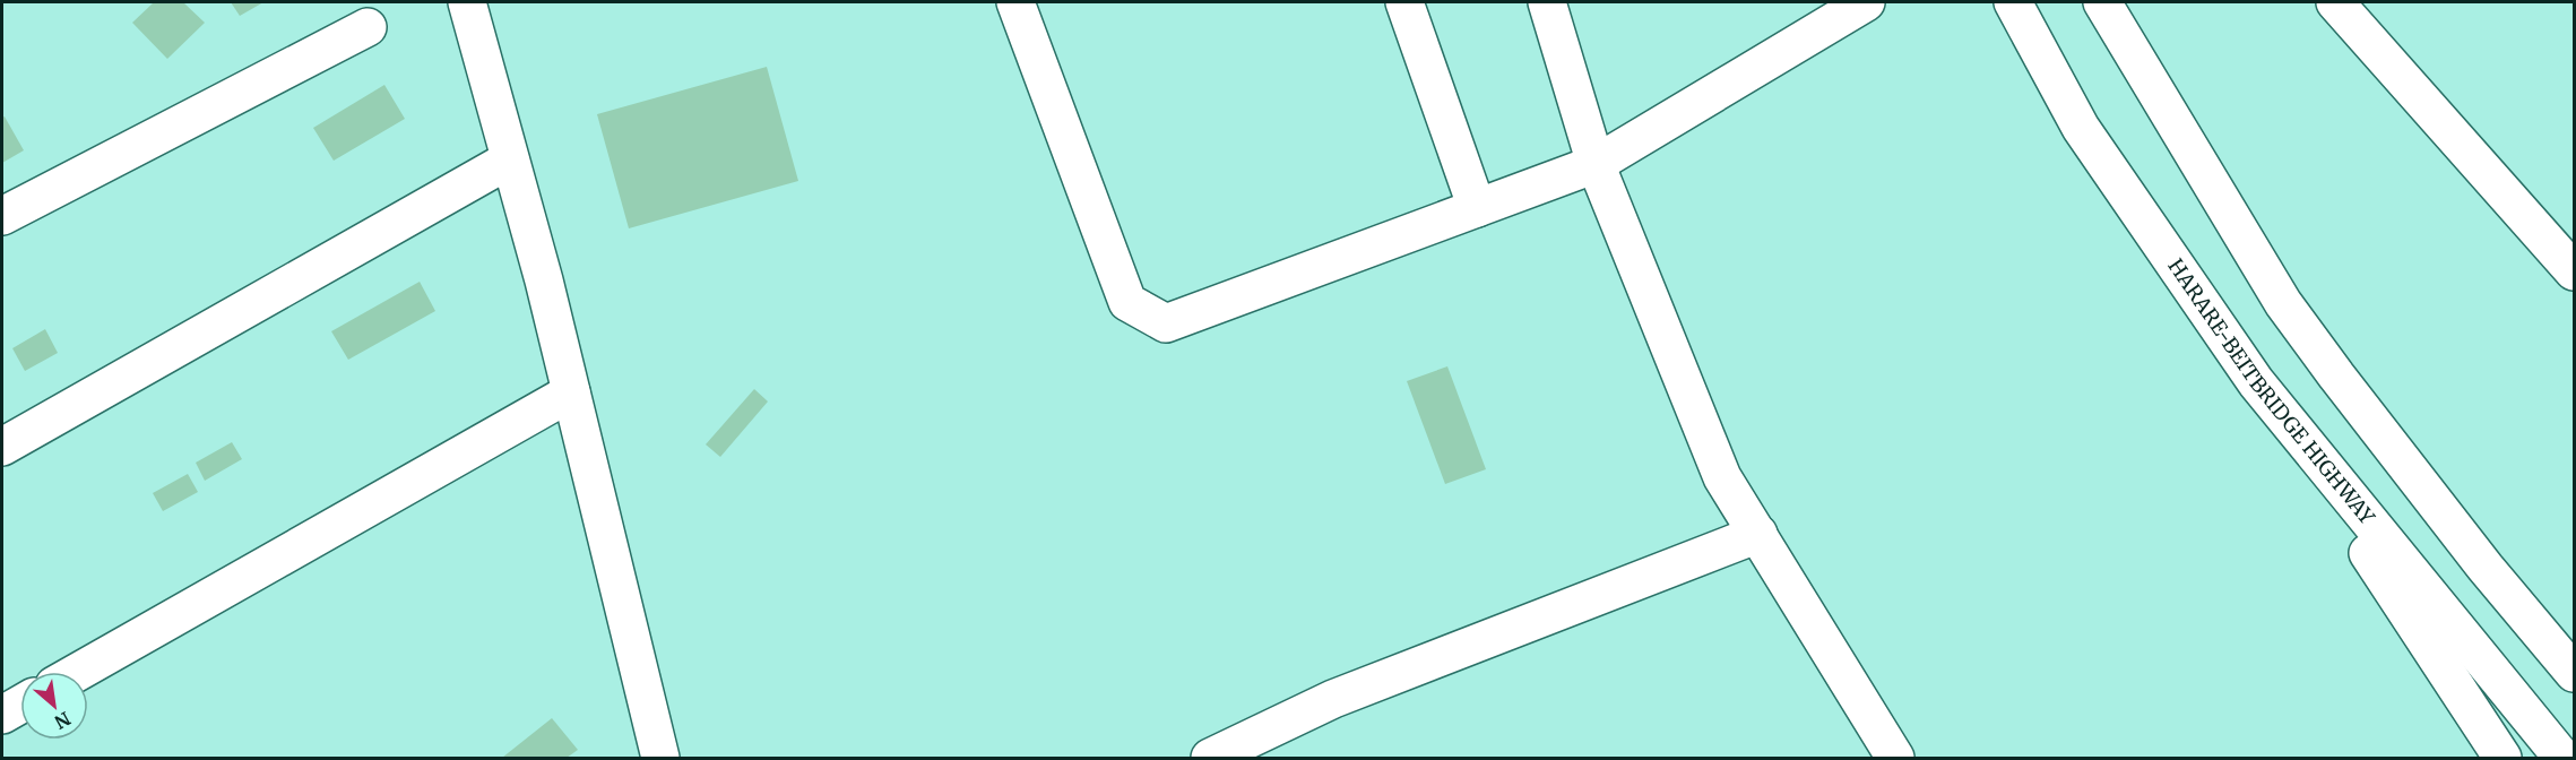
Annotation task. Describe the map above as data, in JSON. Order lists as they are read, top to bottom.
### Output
{
  "streets": {
    "main road": ["HARARE-BEITBRIDGE HIGHWAY"]
  },
  "north": "bottom right"
}
